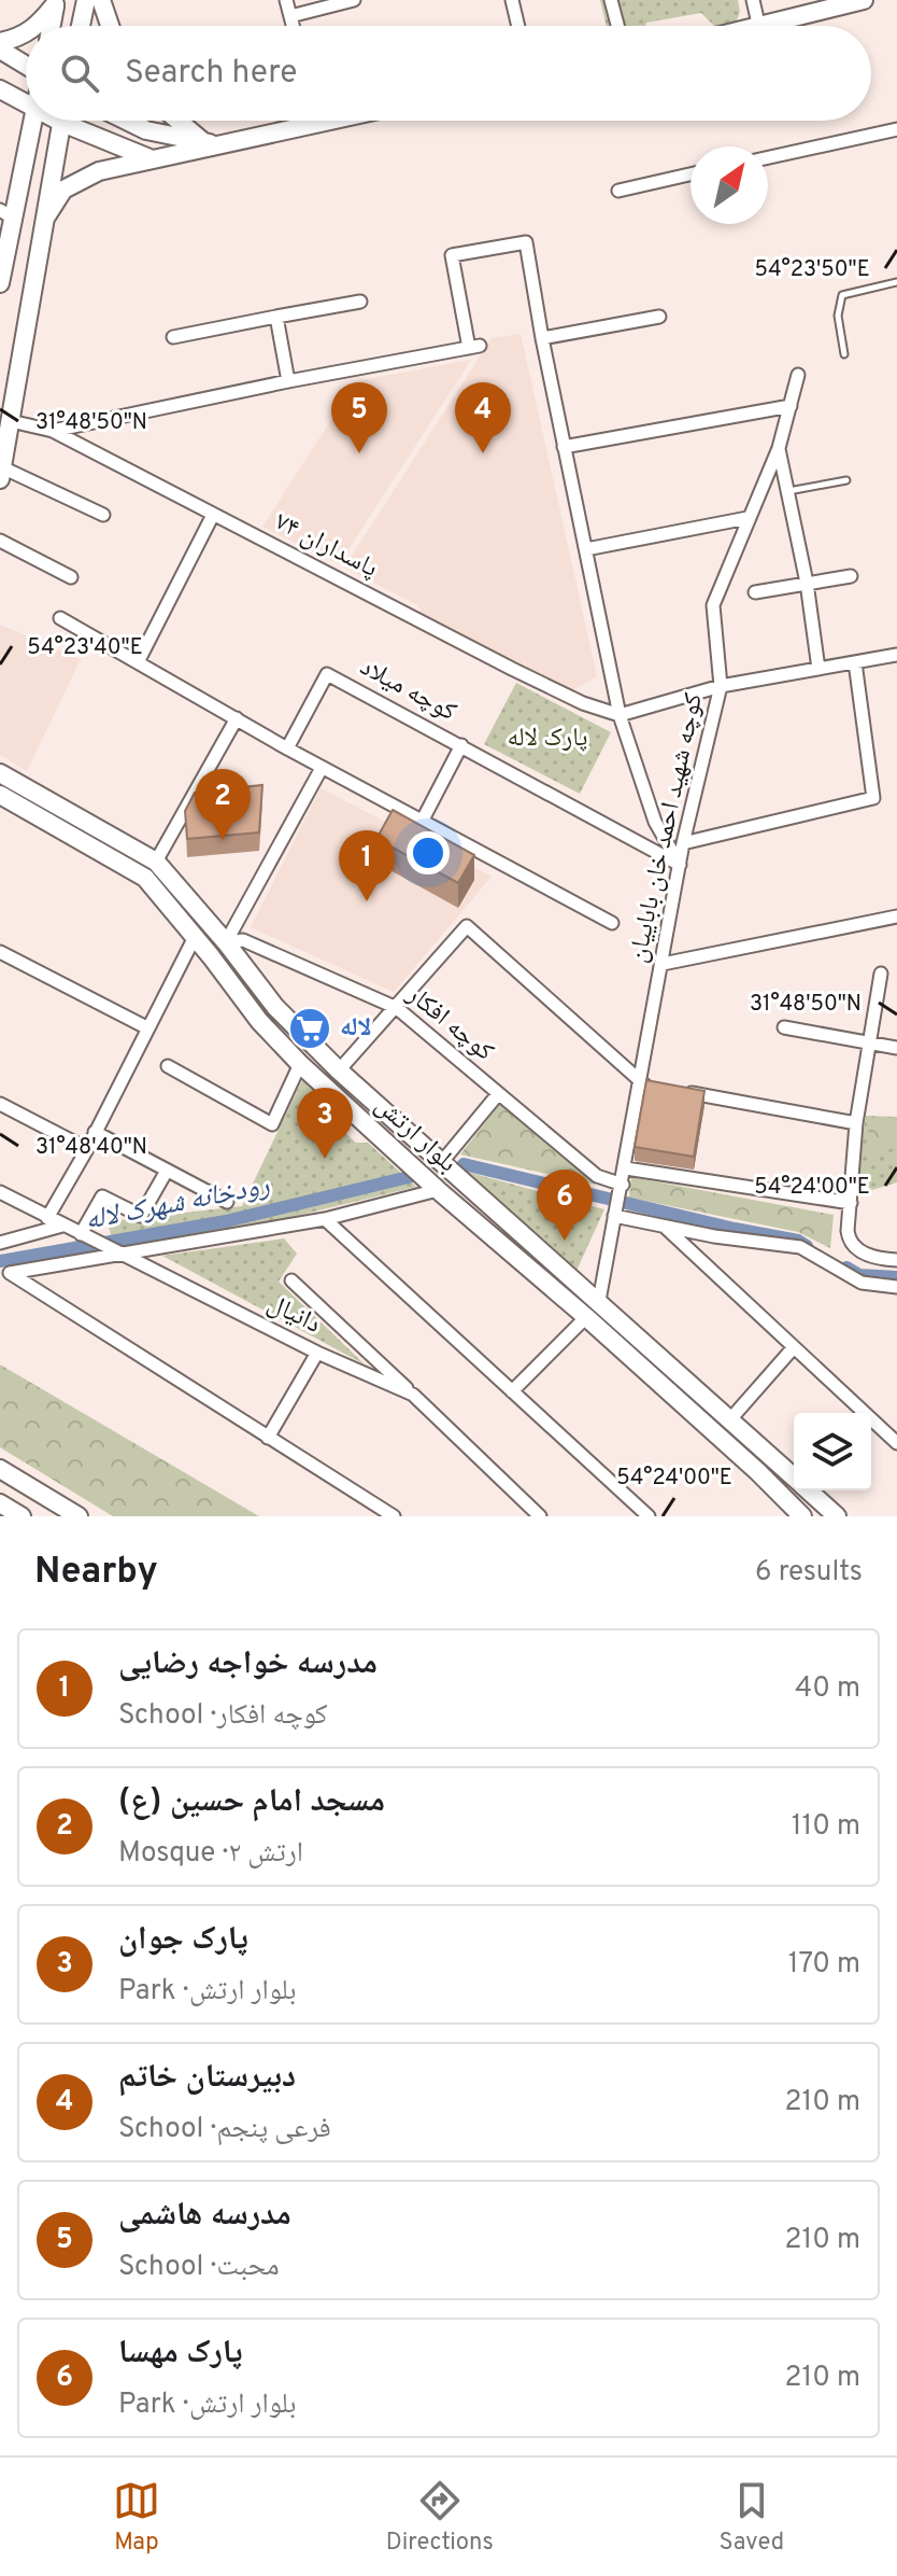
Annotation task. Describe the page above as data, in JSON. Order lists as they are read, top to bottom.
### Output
{
  "streets": {
    "street": [
      "پاسداران ۷۴",
      "کوچه میلاد",
      "کوچه شهید احمد خان باباییان",
      "کوچه افکار",
      "بلوار ارتش",
      "دانیال"
    ]
  },
  "crossings": [
    ["کوچه میلاد", "کوچه شهید احمد خان باباییان"],
    ["کوچه شهید احمد خان باباییان", "کوچه افکار"],
    ["کوچه شهید احمد خان باباییان", "بلوار ارتش"],
    ["کوچه افکار", "بلوار ارتش"]
  ],
  "water": ["رودخانه شهرک لاله"],
  "parks": ["پارک لاله"],
  "places": {
    "supermarket": ["لاله"]
  },
  "north": "top right",
  "page": {
    "search": "Search here",
    "pins": [
      "4",
      "5",
      "2",
      "1",
      "3",
      "6"
    ],
    "heading": ["Nearby", "6 results"],
    "list": [
      {
        "mark": "1",
        "name": "مدرسه خواجه رضایی",
        "note": "School · کوچه افکار",
        "value": "40 m"
      },
      {
        "mark": "2",
        "name": "مسجد امام حسین (ع)",
        "note": "Mosque · ارتش ۲",
        "value": "110 m"
      },
      {
        "mark": "3",
        "name": "پارک جوان",
        "note": "Park · بلوار ارتش",
        "value": "170 m"
      },
      {
        "mark": "4",
        "name": "دبیرستان خاتم",
        "note": "School · فرعی پنجم",
        "value": "210 m"
      },
      {
        "mark": "5",
        "name": "مدرسه هاشمی",
        "note": "School · محبت",
        "value": "210 m"
      },
      {
        "mark": "6",
        "name": "پارک مهسا",
        "note": "Park · بلوار ارتش",
        "value": "210 m"
      }
    ],
    "nav": ["Map", "Directions", "Saved"]
  },
  "coordinates": [
    "54°23'50\"E",
    "31°48'50\"N",
    "54°23'40\"E",
    "31°48'40\"N",
    "54°24'00\"E"
  ]
}
